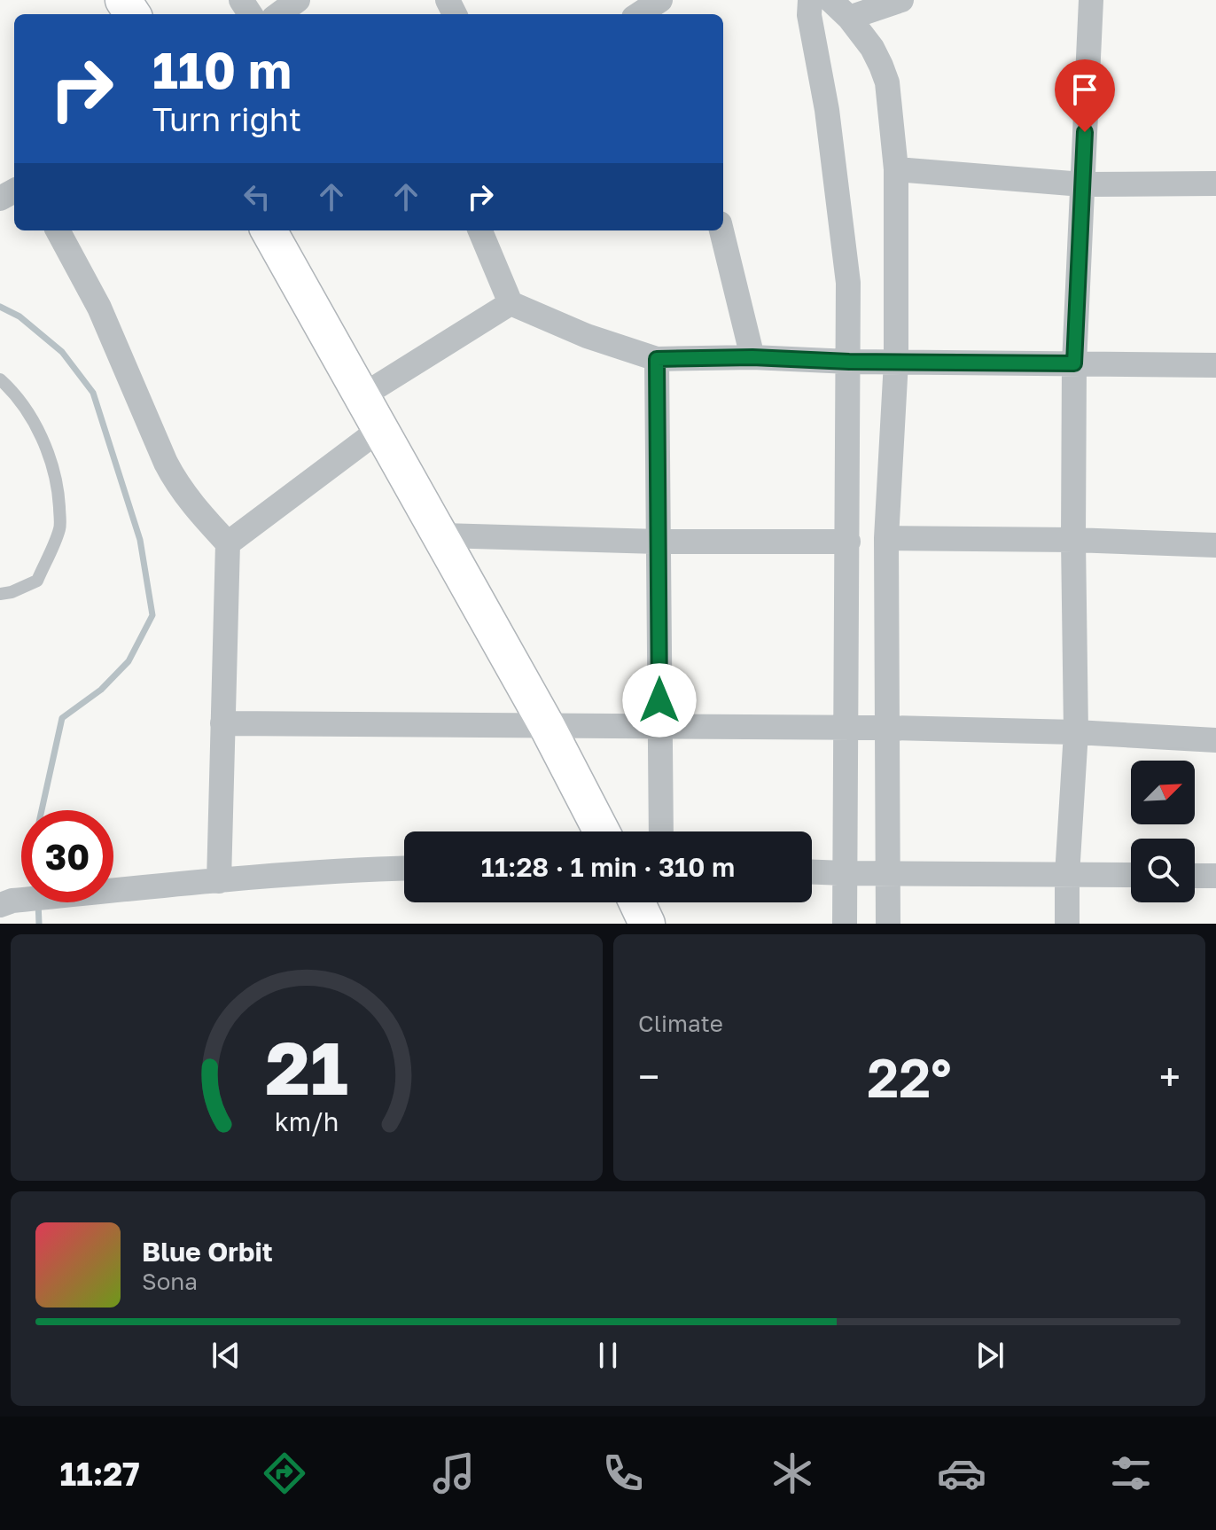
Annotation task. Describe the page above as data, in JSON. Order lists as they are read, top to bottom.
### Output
{
  "north": "top right",
  "page": {
    "turn": ["110 m", "Turn right"],
    "limit": "30",
    "trip": "11:28 · 1 min · 310 m",
    "tile": "Climate",
    "heat": ["−", "22°", "+"],
    "song": ["Blue Orbit", "Sona"],
    "tabs": "11:27",
    "gauge": ["21", "km/h"]
  }
}
